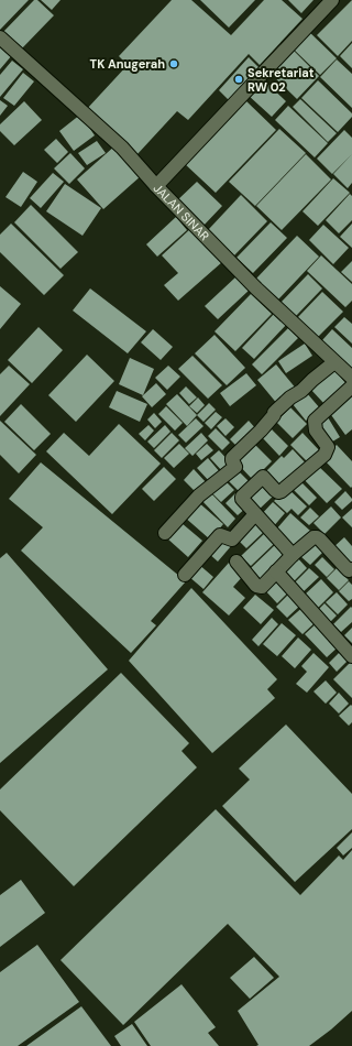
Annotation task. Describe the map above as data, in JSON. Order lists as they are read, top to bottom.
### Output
{
  "streets": {
    "street": ["JALAN SINAR"]
  },
  "places": ["TK Anugerah", "Sekretariat RW 02"]
}
